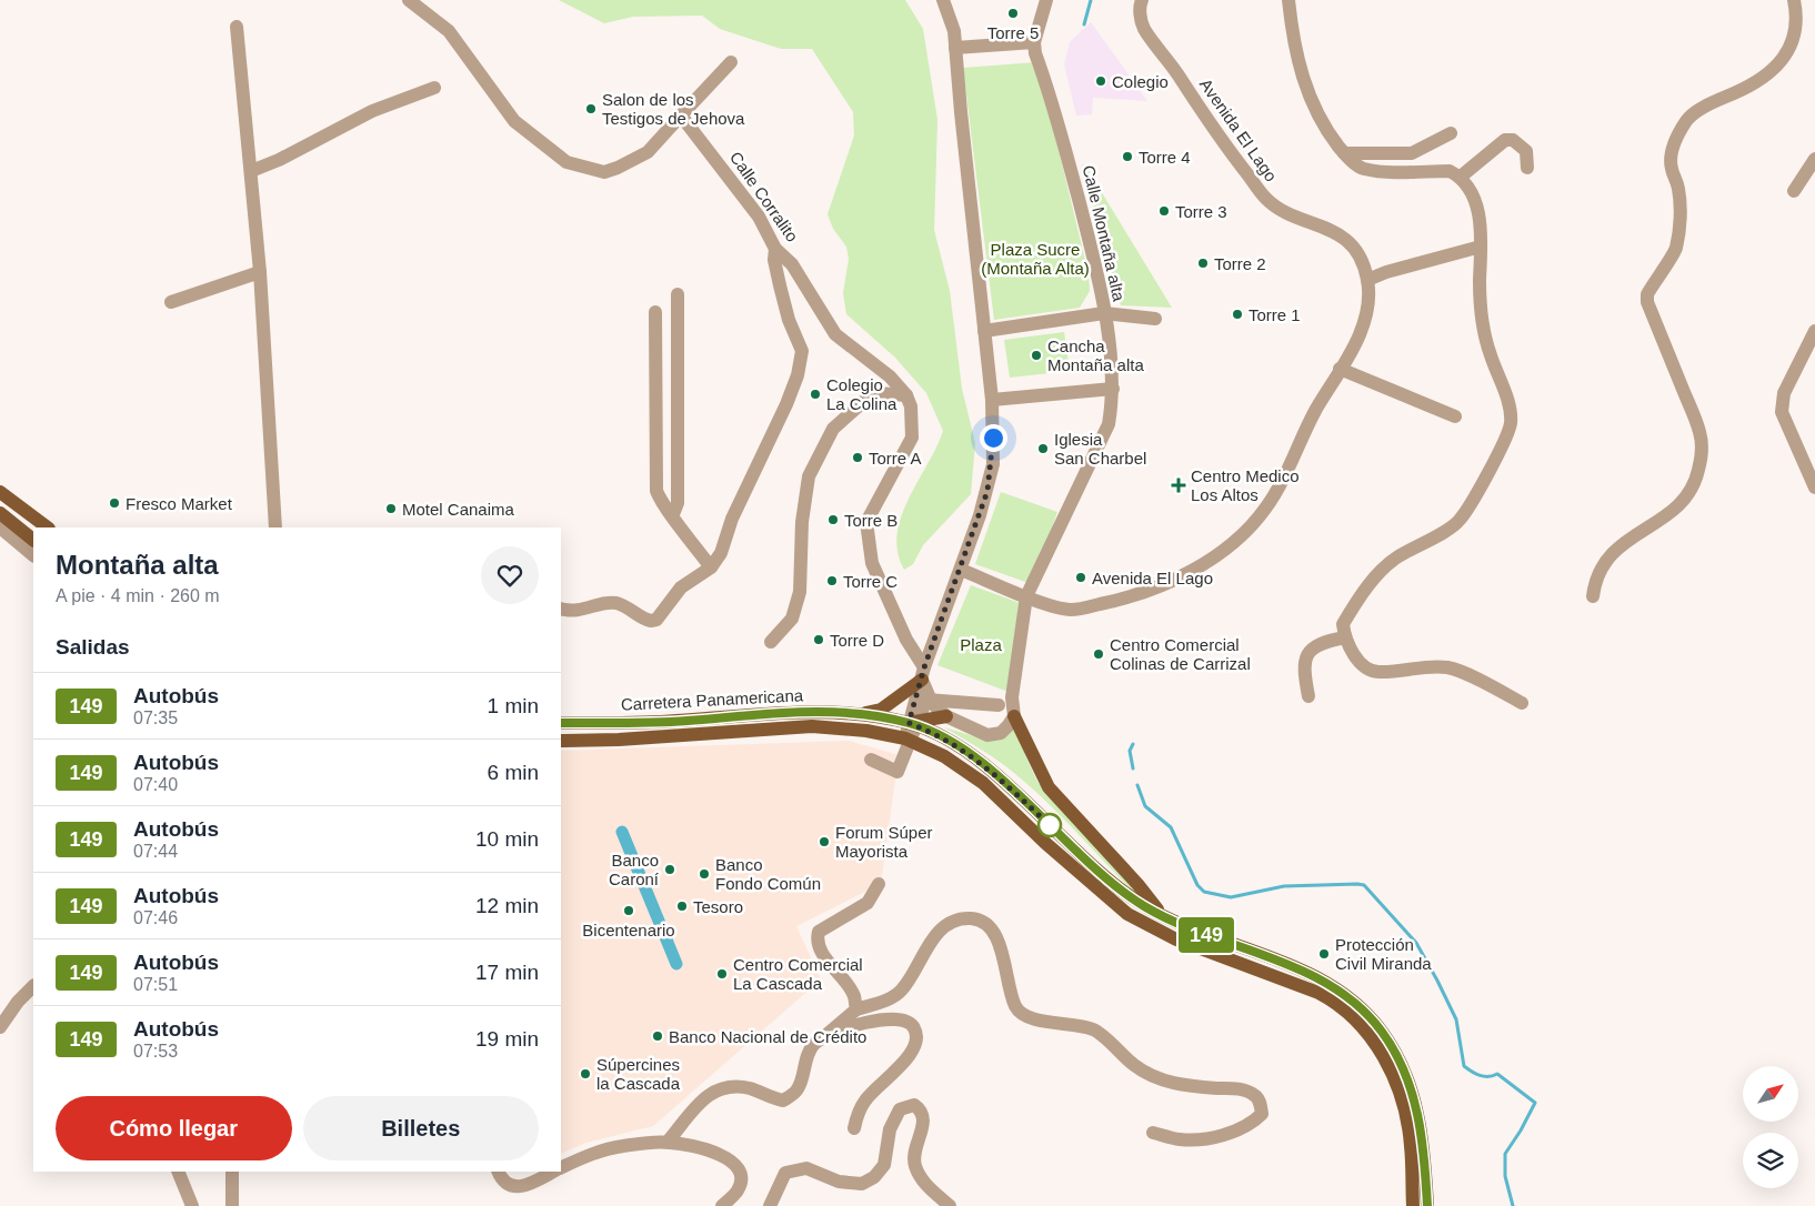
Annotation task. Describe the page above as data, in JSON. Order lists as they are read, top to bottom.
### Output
{
  "streets": {
    "main road": ["Carretera Panamericana"],
    "street": ["Avenida El Lago", "Calle Corralito", "Calle Montaña alta"]
  },
  "crossings": [
    ["Avenida El Lago", "Calle Montaña alta"]
  ],
  "parks": ["Plaza Sucre (Montaña Alta)", "Plaza"],
  "places": {
    "other": [
      "Torre 5",
      "Colegio",
      "Salon de los Testigos de Jehova",
      "Torre 4",
      "Torre 3",
      "Torre 2",
      "Torre 1",
      "Cancha Montaña alta",
      "Colegio La Colina",
      "Iglesia San Charbel",
      "Torre A",
      "Fresco Market",
      "Motel Canaima",
      "Torre B",
      "Avenida El Lago",
      "Torre C",
      "Torre D",
      "Centro Comercial Colinas de Carrizal",
      "Forum Súper Mayorista",
      "Banco Caroní",
      "Banco Fondo Común",
      "Tesoro",
      "Bicentenario",
      "Protección Civil Miranda",
      "Centro Comercial La Cascada",
      "Banco Nacional de Crédito",
      "Súpercines la Cascada"
    ],
    "health": ["Centro Medico Los Altos"]
  },
  "lines": ["bus line 149"],
  "north": "top right",
  "page": {
    "on_map": "149",
    "heading": [
      ["Montaña alta", "A pie · 4 min · 260 m"],
      "Salidas"
    ],
    "list": [
      {
        "mark": "149",
        "name": "Autobús",
        "note": "07:35",
        "value": "1 min"
      },
      {
        "mark": "149",
        "name": "Autobús",
        "note": "07:40",
        "value": "6 min"
      },
      {
        "mark": "149",
        "name": "Autobús",
        "note": "07:44",
        "value": "10 min"
      },
      {
        "mark": "149",
        "name": "Autobús",
        "note": "07:46",
        "value": "12 min"
      },
      {
        "mark": "149",
        "name": "Autobús",
        "note": "07:51",
        "value": "17 min"
      },
      {
        "mark": "149",
        "name": "Autobús",
        "note": "07:53",
        "value": "19 min"
      }
    ],
    "buttons": ["Cómo llegar", "Billetes"]
  }
}
